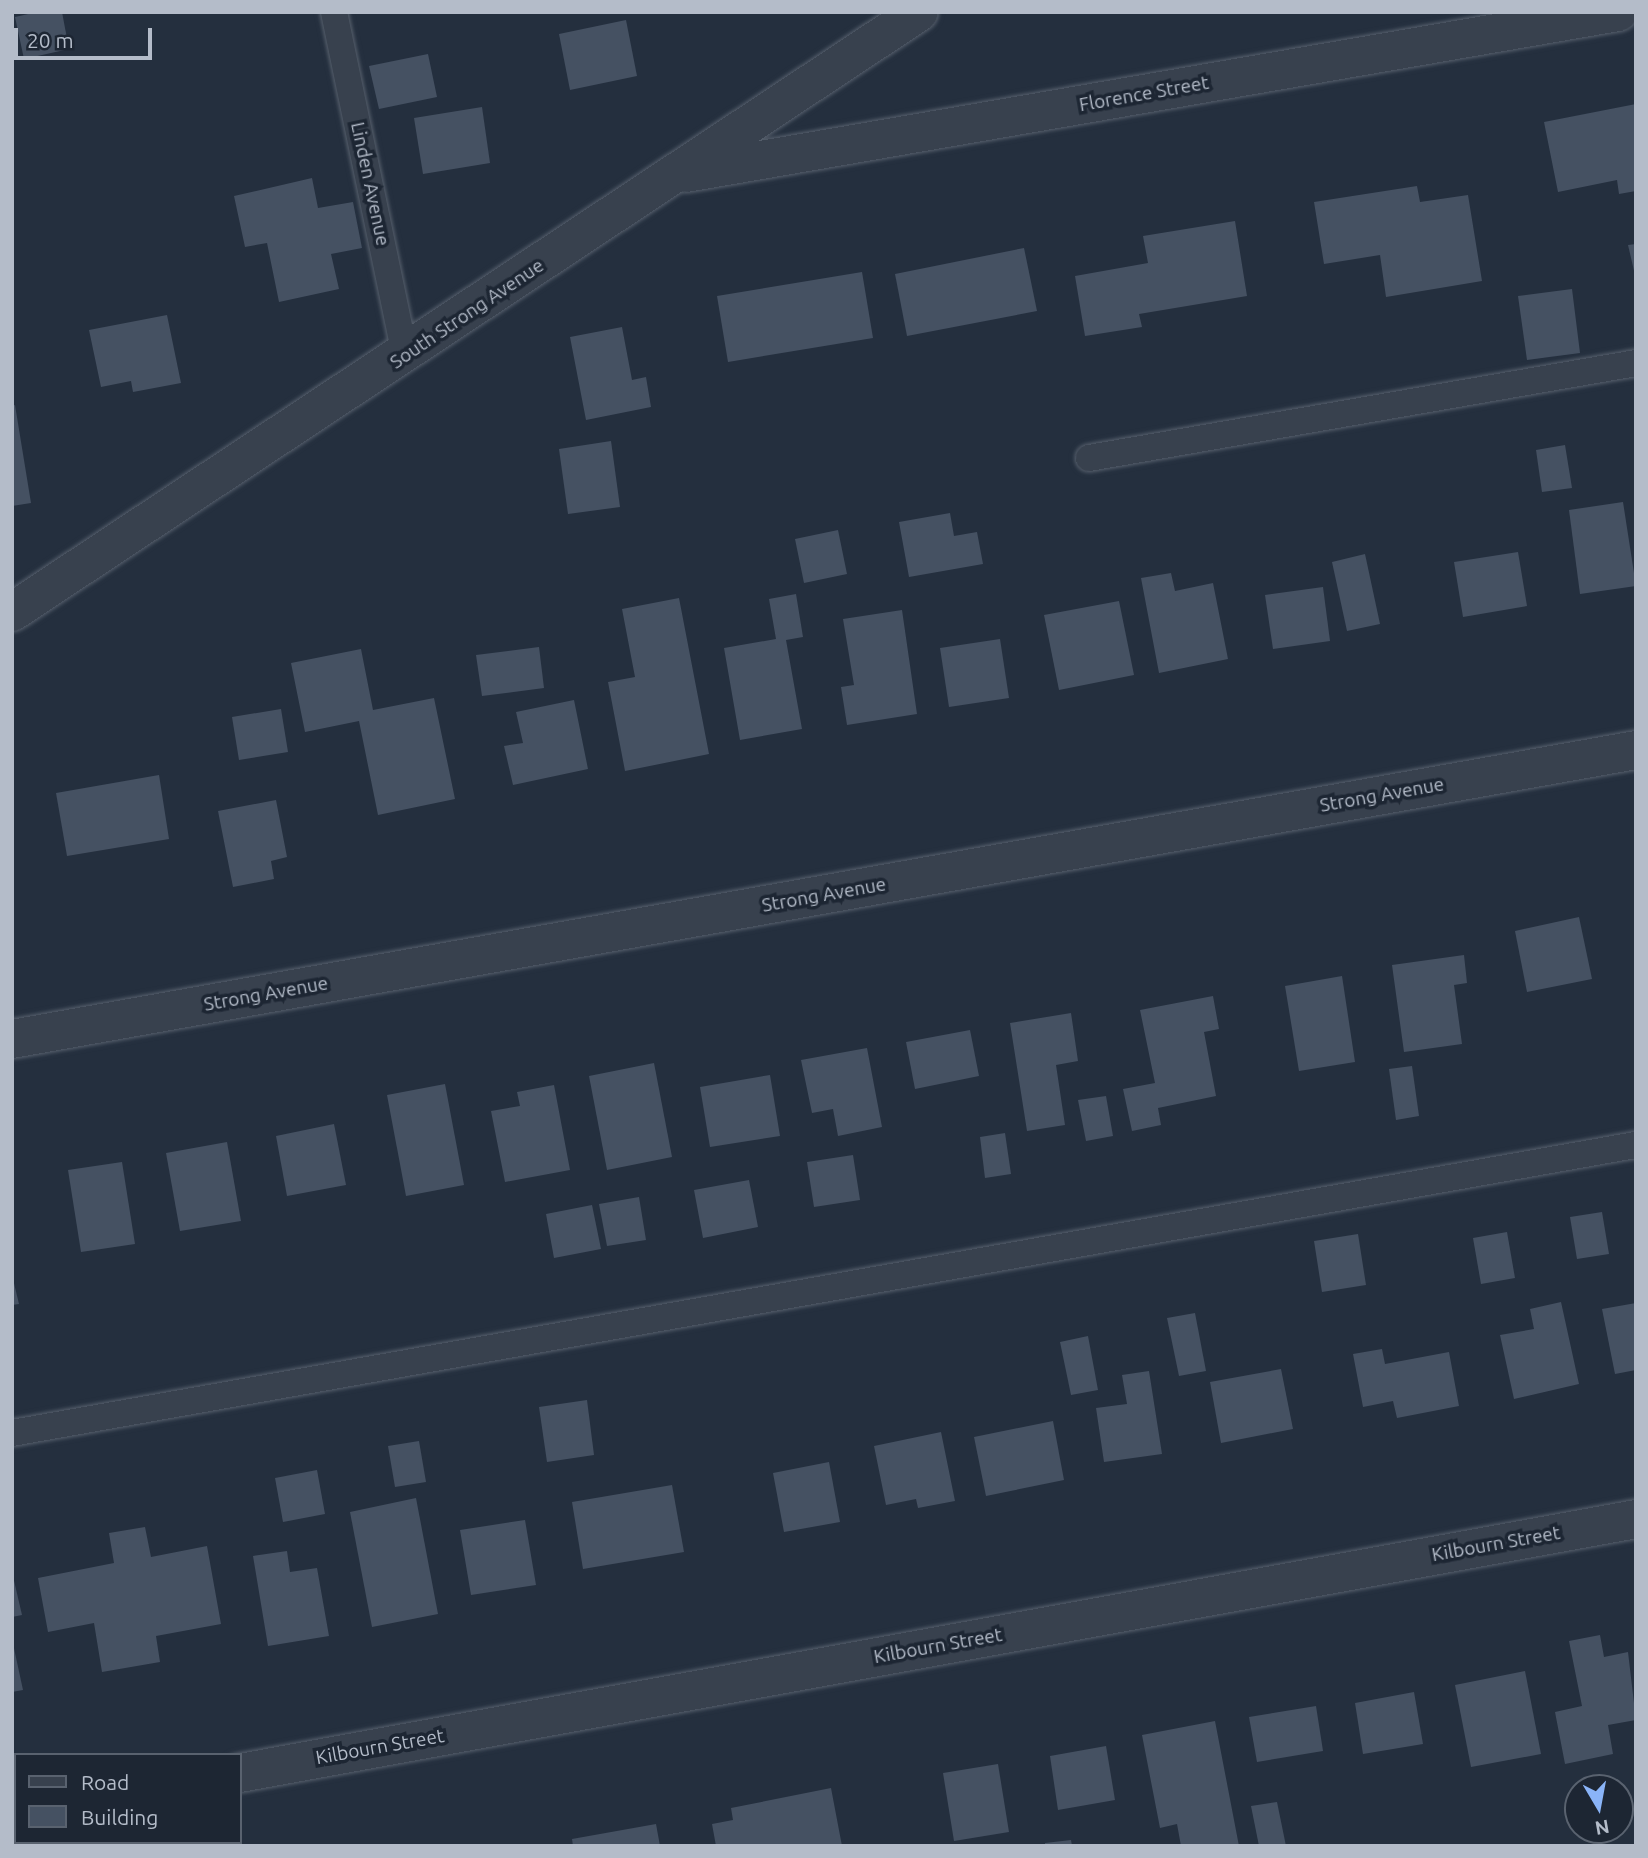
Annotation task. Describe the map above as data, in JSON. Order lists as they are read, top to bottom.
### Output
{
  "streets": {
    "street": [
      "Florence Street",
      "South Strong Avenue",
      "Strong Avenue",
      "Kilbourn Street"
    ],
    "lane": ["Linden Avenue"]
  },
  "crossings": [
    ["Florence Street", "South Strong Avenue"],
    ["Linden Avenue", "South Strong Avenue"]
  ],
  "legend": ["Road", "Building"],
  "scale_bar": "20 m",
  "north": "bottom"
}
